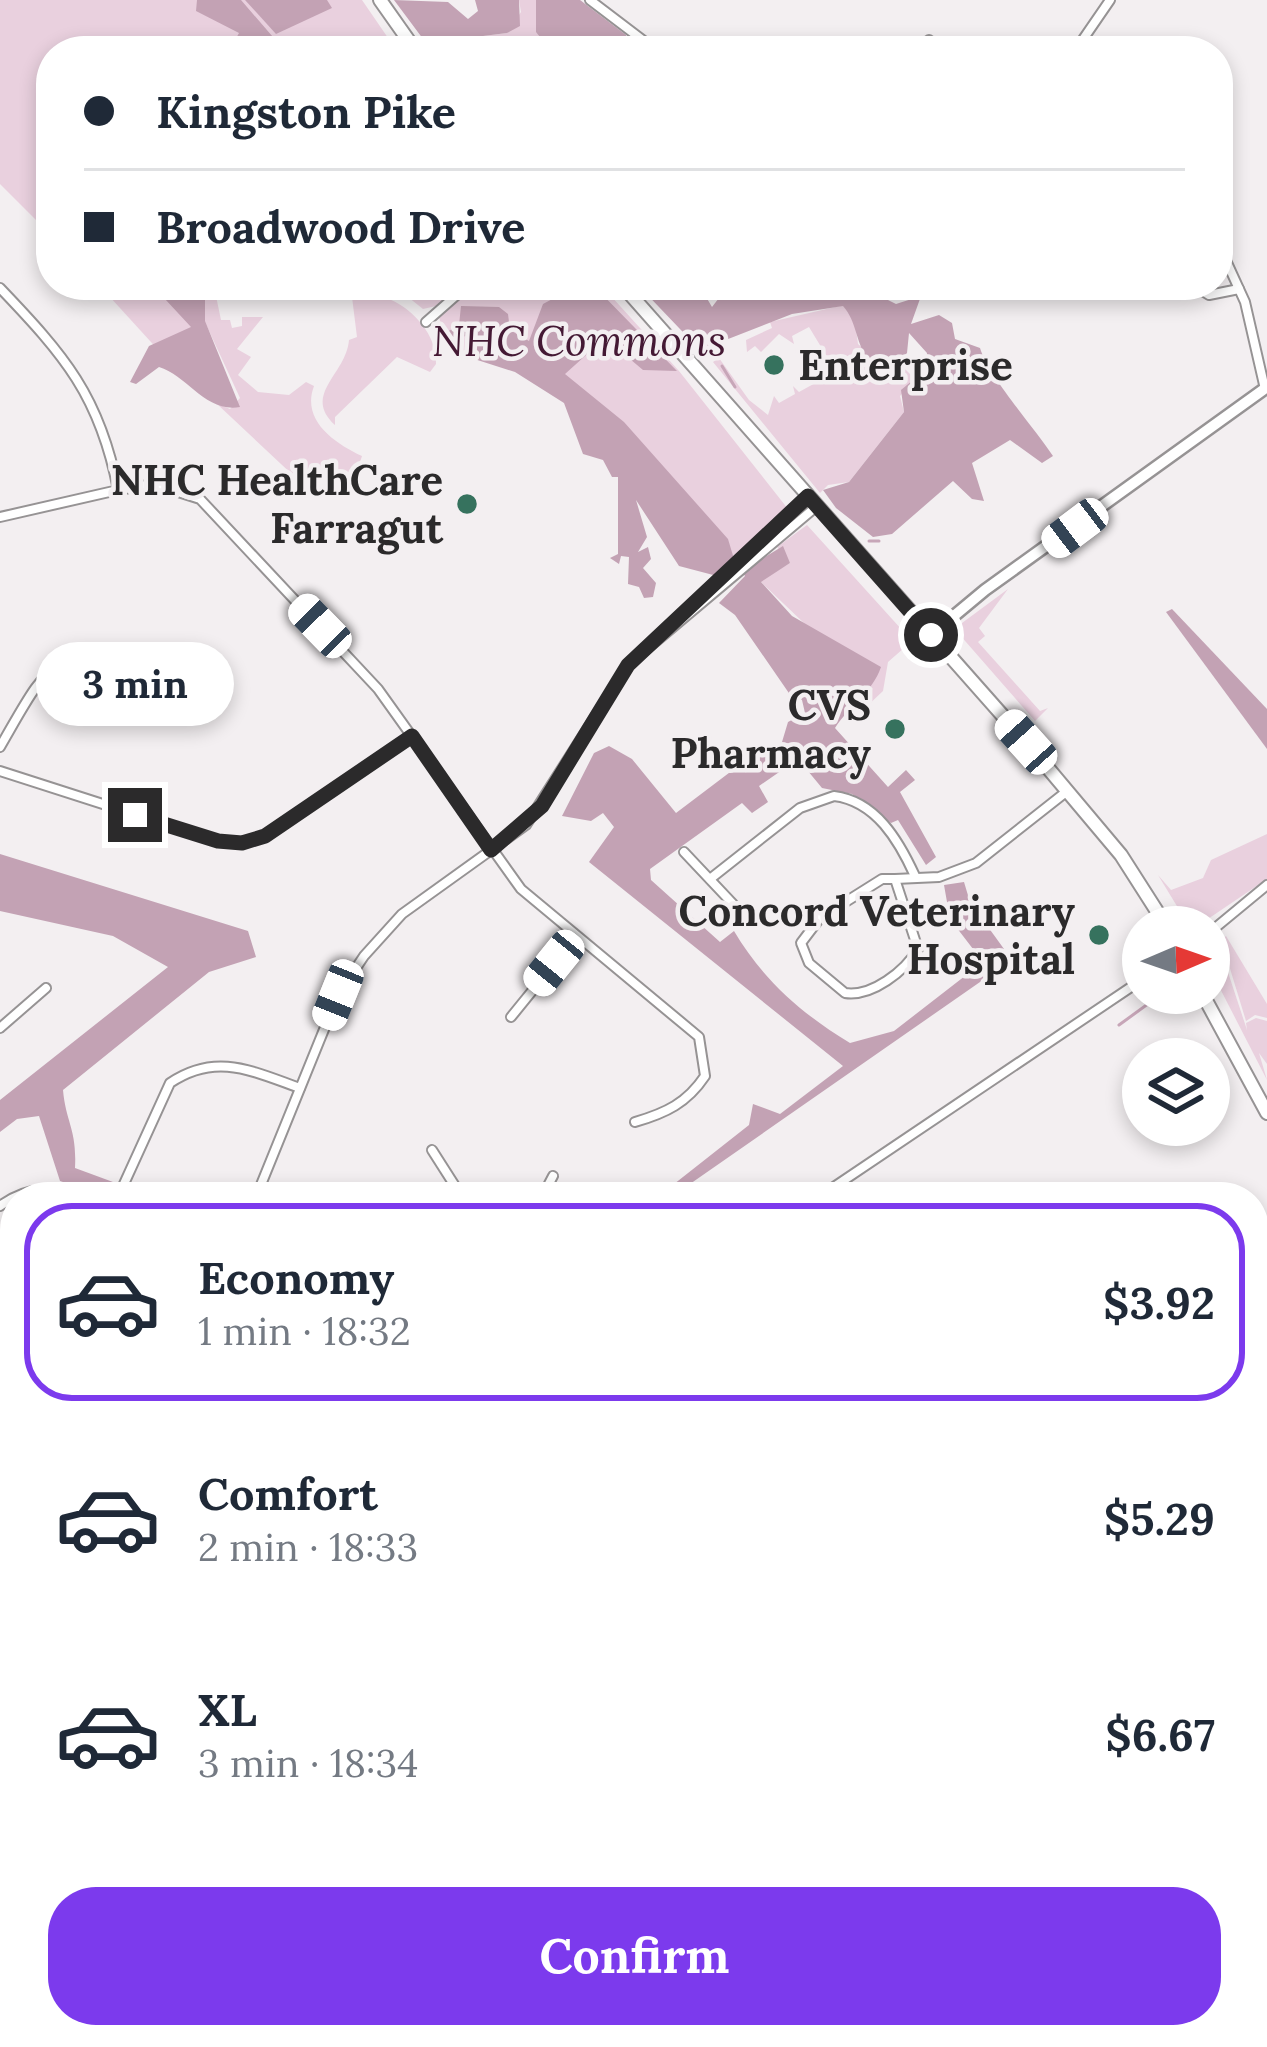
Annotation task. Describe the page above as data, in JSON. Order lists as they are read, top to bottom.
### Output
{
  "parks": ["NHC Commons"],
  "places": [
    "Enterprise",
    "NHC HealthCare Farragut",
    "CVS Pharmacy",
    "Concord Veterinary Hospital"
  ],
  "north": "right",
  "page": {
    "banner": ["Kingston Pike", "Broadwood Drive"],
    "bubble": "3 min",
    "list": [
      {
        "name": "Economy",
        "note": "1 min · 18:32",
        "value": "$3.92"
      },
      {
        "name": "Comfort",
        "note": "2 min · 18:33",
        "value": "$5.29"
      },
      {
        "name": "XL",
        "note": "3 min · 18:34",
        "value": "$6.67"
      }
    ],
    "buttons": "Confirm"
  }
}
